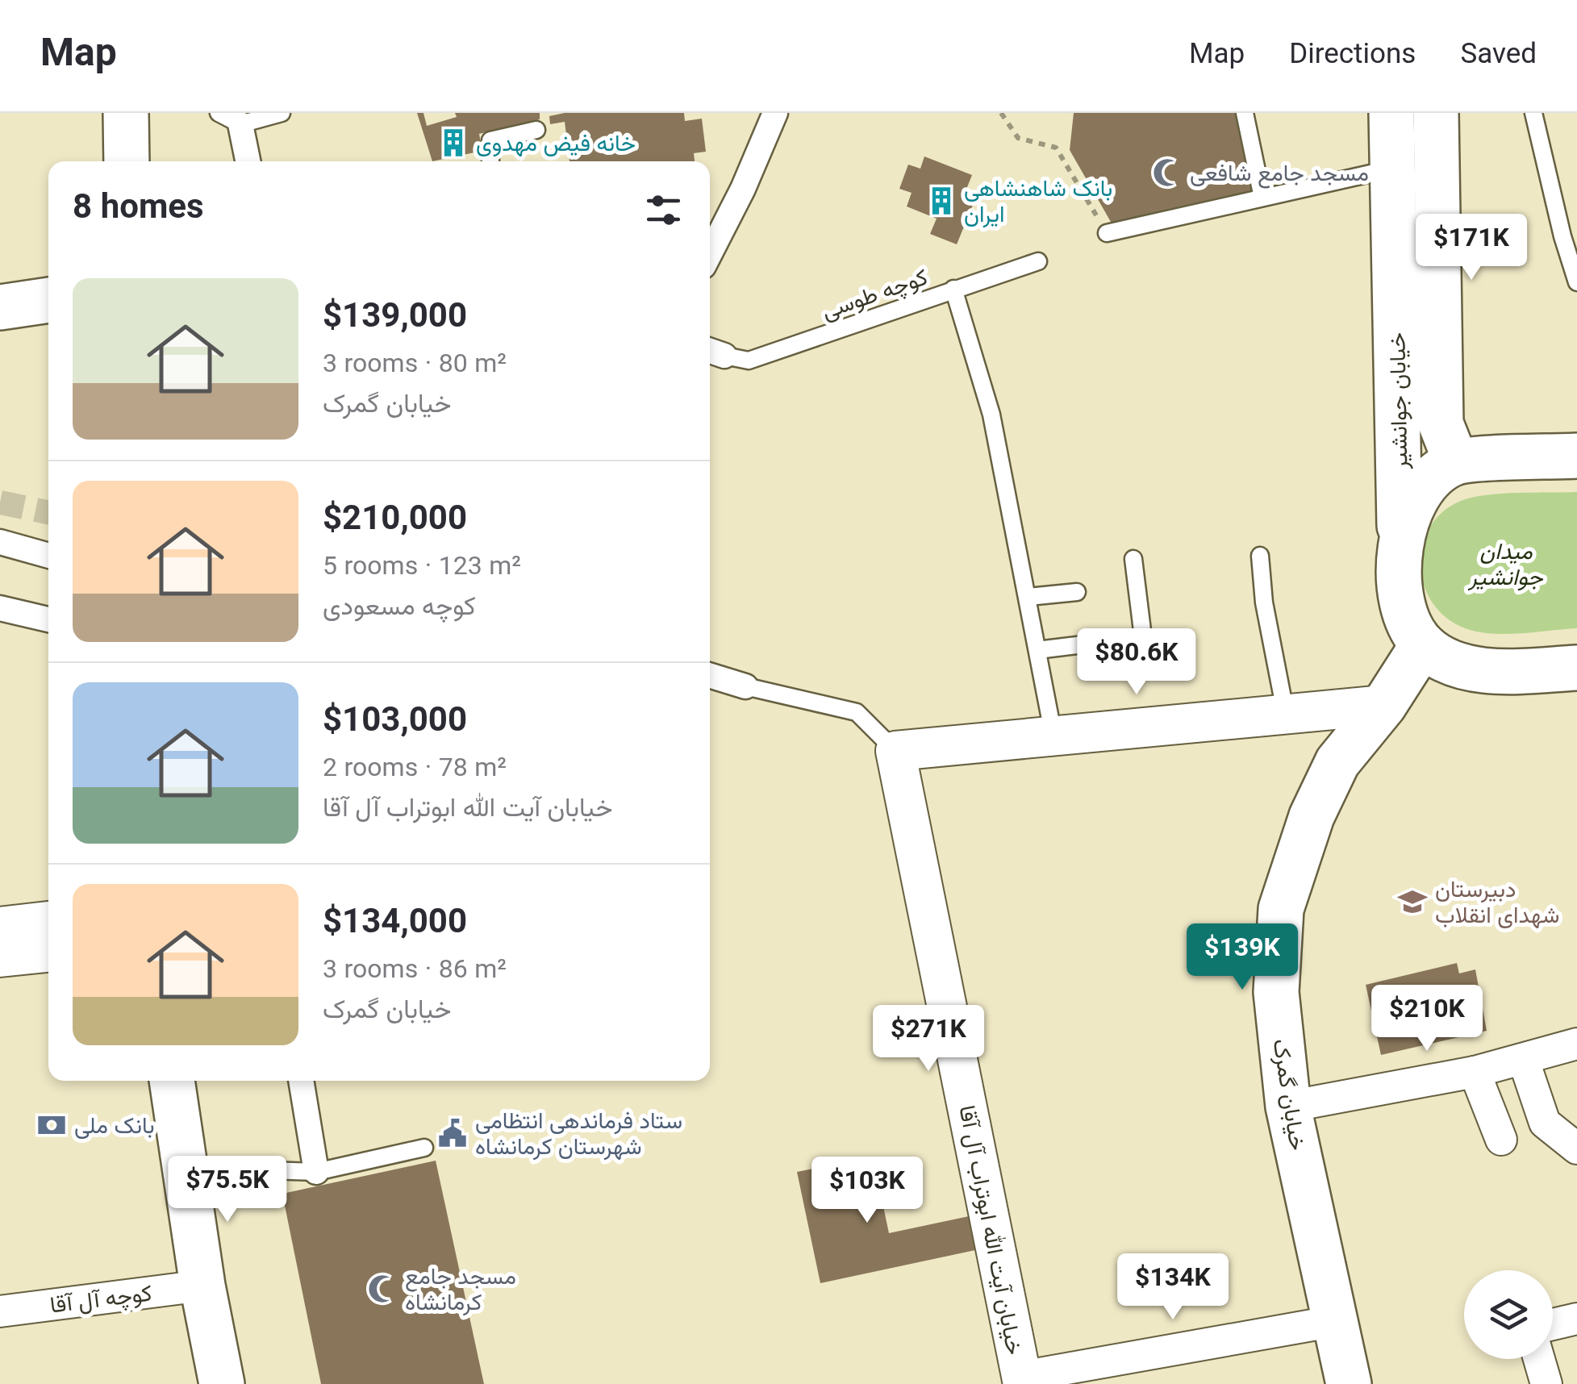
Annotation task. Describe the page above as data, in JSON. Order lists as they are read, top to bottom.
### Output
{
  "streets": {
    "main road": ["خیابان جوانشیر", "خیابان گمرک"],
    "street": ["خیابان آیت الله ابوتراب آل آقا", "کوچه آل آقا"],
    "lane": ["کوچه طوسی"]
  },
  "parks": ["میدان جوانشیر"],
  "places": {
    "building": ["خانه فیض مهدوی", "بانک شاهنشاهی ایران"],
    "mosque": ["مسجد جامع شافعی", "مسجد جامع کرمانشاه"],
    "school or university": ["دبیرستان شهدای انقلاب"],
    "bank": ["بانک ملی"],
    "public building": ["ستاد فرماندهی انتظامی شهرستان کرمانشاه"]
  },
  "page": {
    "header": "Map",
    "nav": ["Map", "Directions", "Saved"],
    "heading": "8 homes",
    "price": [
      "$171K",
      "$80.6K",
      "$139K",
      "$210K",
      "$271K",
      "$75.5K",
      "$103K",
      "$134K"
    ],
    "list": [
      {
        "name": "$139,000",
        "note": "3 rooms · 80 m² · خیابان گمرک"
      },
      {
        "name": "$210,000",
        "note": "5 rooms · 123 m² · کوچه مسعودی"
      },
      {
        "name": "$103,000",
        "note": "2 rooms · 78 m² · خیابان آیت الله ابوتراب آل آقا"
      },
      {
        "name": "$134,000",
        "note": "3 rooms · 86 m² · خیابان گمرک"
      }
    ]
  }
}
